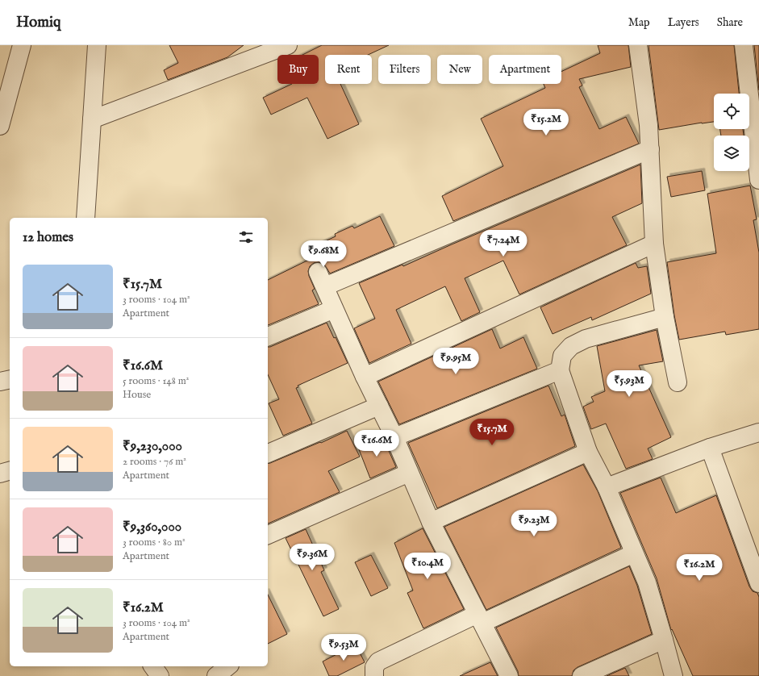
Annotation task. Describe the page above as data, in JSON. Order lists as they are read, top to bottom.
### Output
{
  "page": {
    "header": "Homiq",
    "nav": ["Map", "Layers", "Share"],
    "chip": [
      "Buy",
      "Rent",
      "Filters",
      "New",
      "Apartment"
    ],
    "price": [
      "₹15.2M",
      "₹7.24M",
      "₹9.68M",
      "₹9.95M",
      "₹5.93M",
      "₹15.7M",
      "₹16.6M",
      "₹9.23M",
      "₹9.36M",
      "₹10.4M",
      "₹16.2M",
      "₹9.53M"
    ],
    "heading": "12 homes",
    "list": [
      {
        "name": "₹15.7M",
        "note": "3 rooms · 104 m² · Apartment"
      },
      {
        "name": "₹16.6M",
        "note": "5 rooms · 148 m² · House"
      },
      {
        "name": "₹9,230,000",
        "note": "2 rooms · 76 m² · Apartment"
      },
      {
        "name": "₹9,360,000",
        "note": "3 rooms · 80 m² · Apartment"
      },
      {
        "name": "₹16.2M",
        "note": "3 rooms · 104 m² · Apartment"
      }
    ]
  }
}
